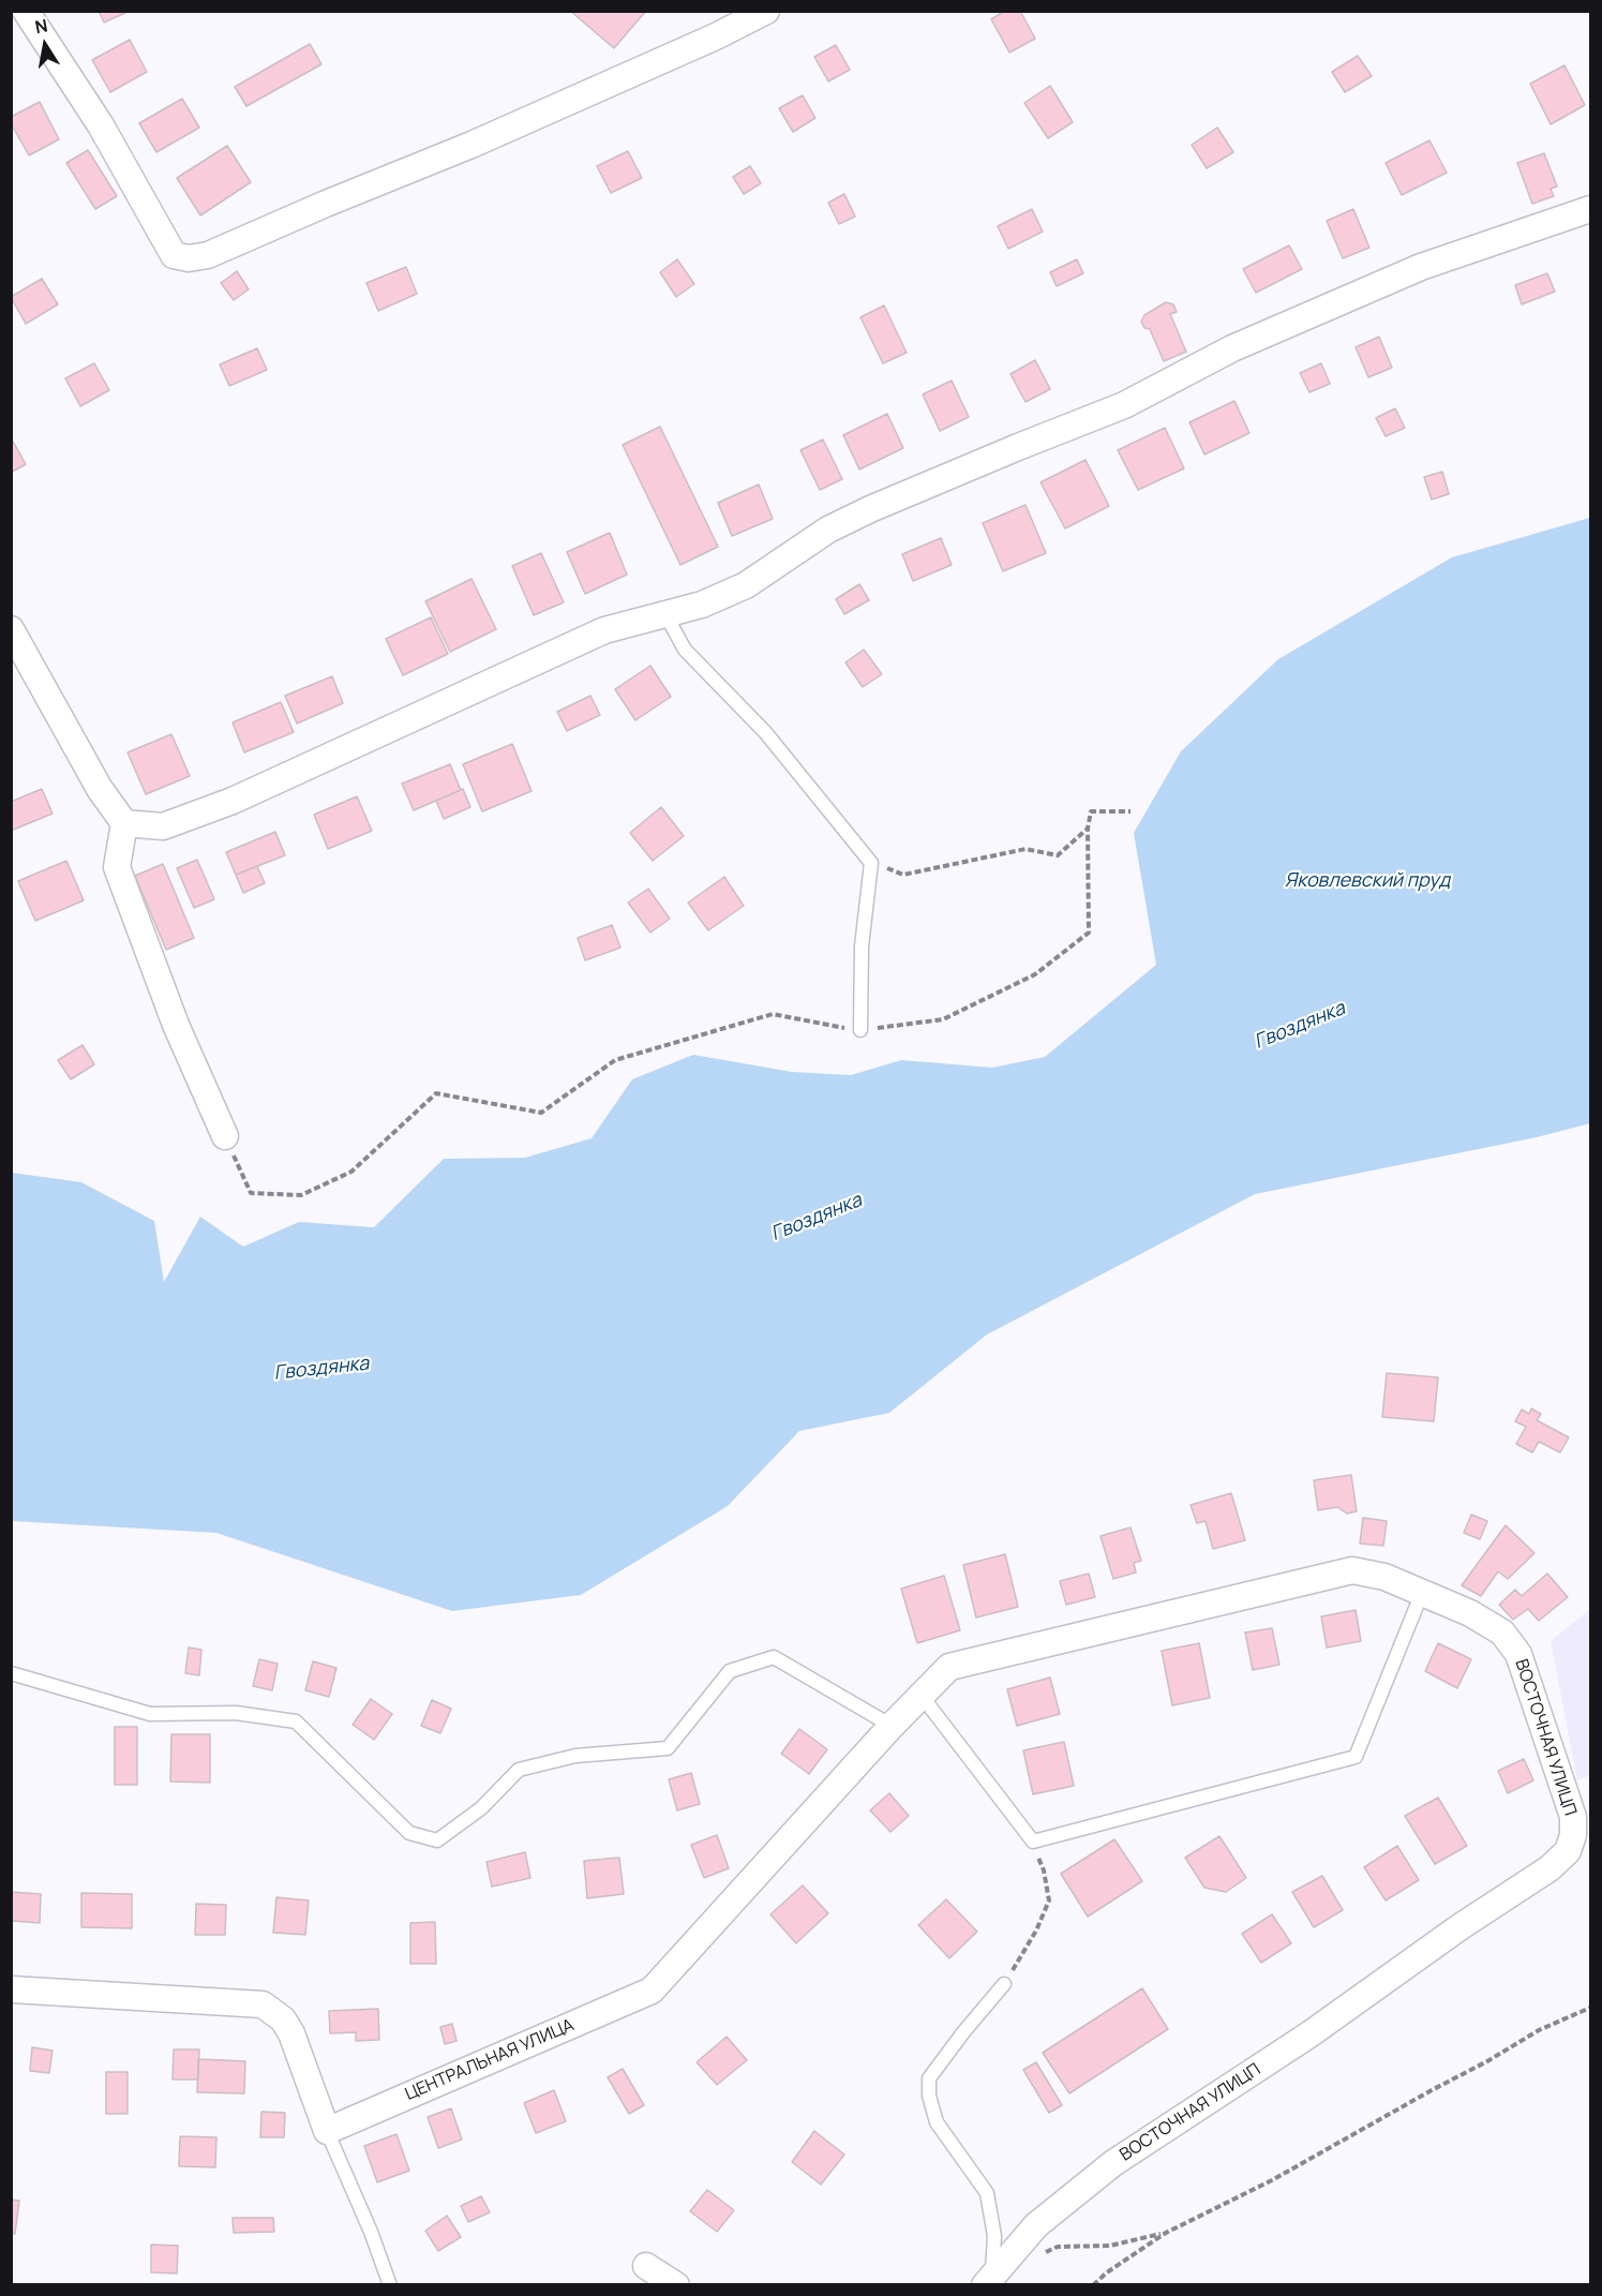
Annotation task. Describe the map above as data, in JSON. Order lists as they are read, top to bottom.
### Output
{
  "streets": {
    "street": ["ВОСТОЧНАЯ УЛИЦП", "ЦЕНТРАЛЬНАЯ УЛИЦА"]
  },
  "crossings": [
    ["ВОСТОЧНАЯ УЛИЦП", "ЦЕНТРАЛЬНАЯ УЛИЦА"]
  ],
  "water": ["Яковлевский пруд", "Гвоздянка"],
  "north": "top"
}
